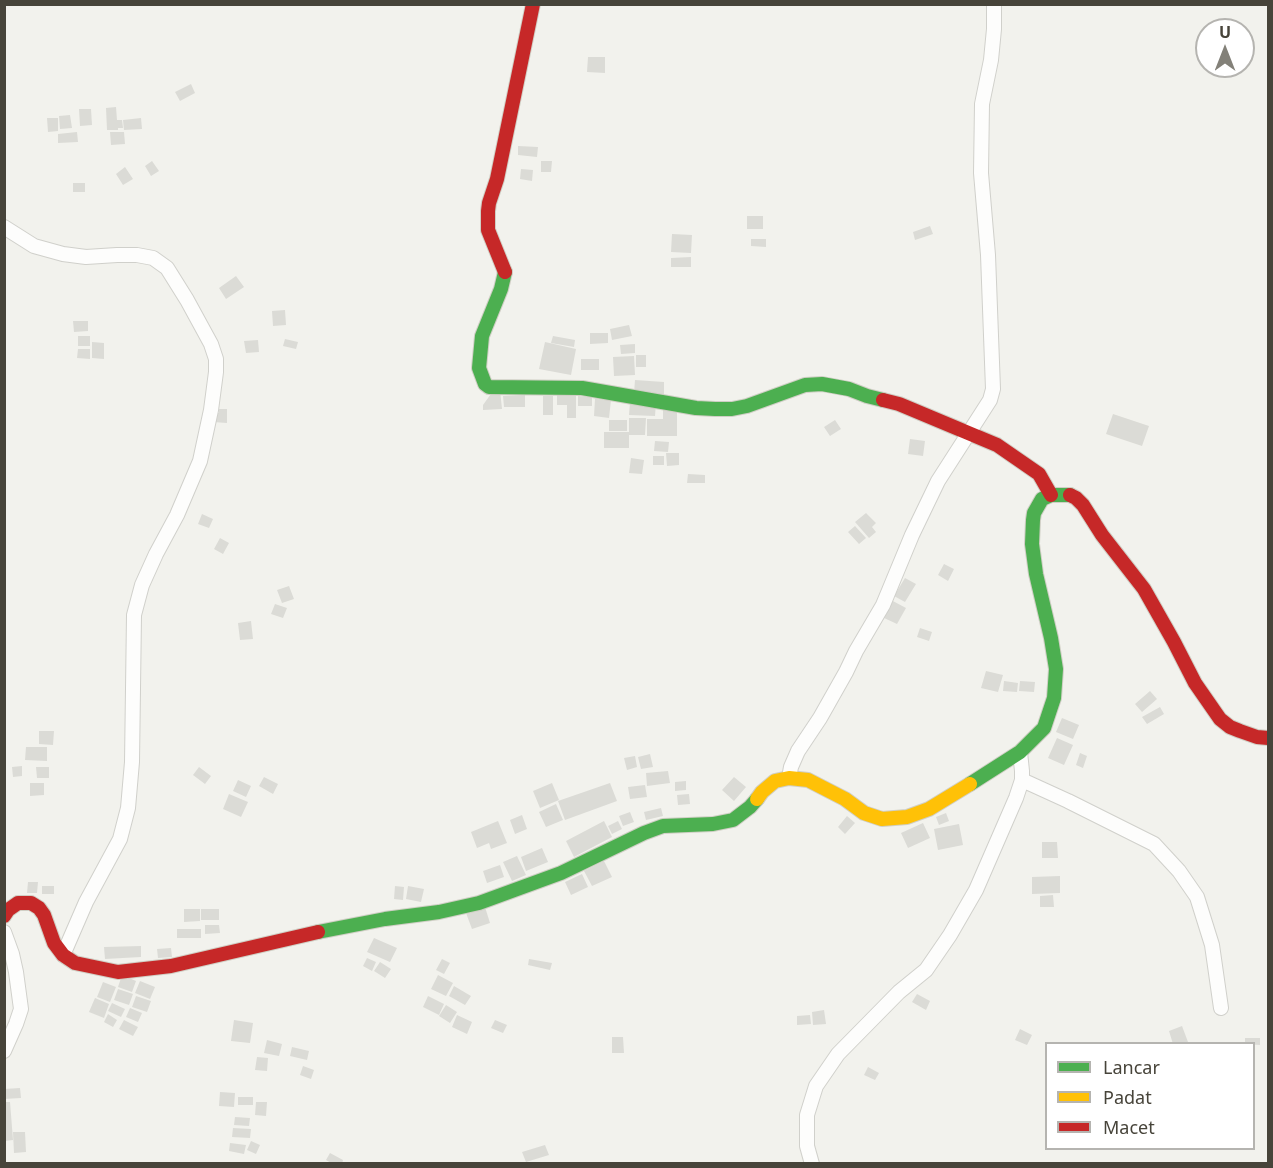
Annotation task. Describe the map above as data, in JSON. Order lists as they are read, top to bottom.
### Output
{
  "legend": ["Lancar", "Padat", "Macet"],
  "north": "top"
}
